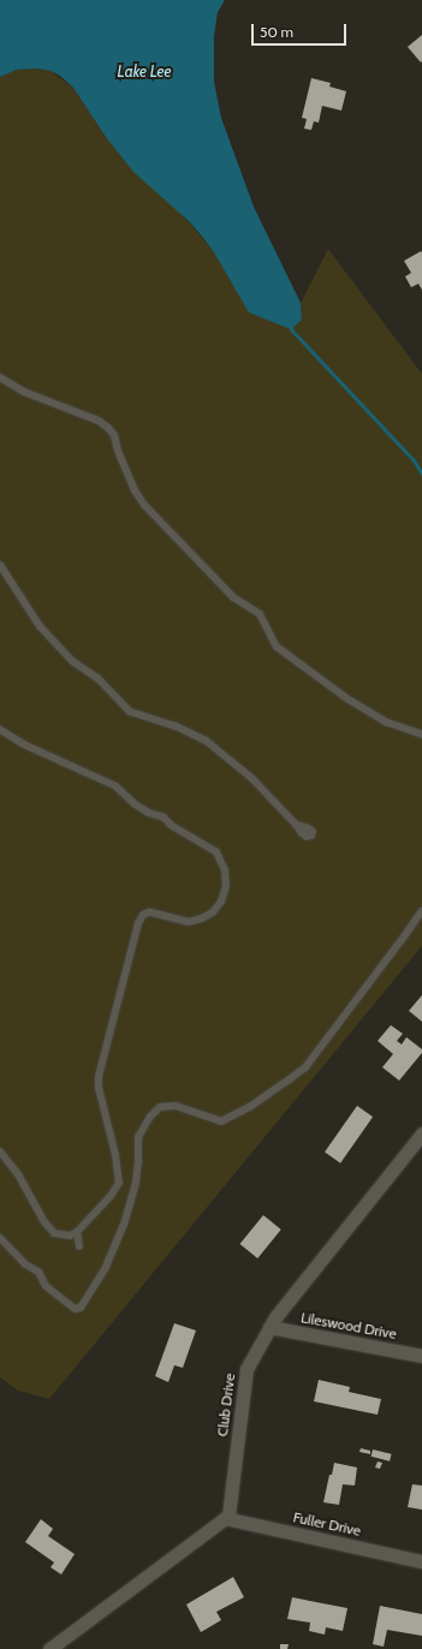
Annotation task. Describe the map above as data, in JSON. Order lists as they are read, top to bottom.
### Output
{
  "streets": {
    "street": ["Lileswood Drive", "Club Drive", "Fuller Drive"]
  },
  "crossings": [
    ["Lileswood Drive", "Club Drive"],
    ["Club Drive", "Fuller Drive"]
  ],
  "water": ["Lake Lee"],
  "scale_bar": "50 m"
}
